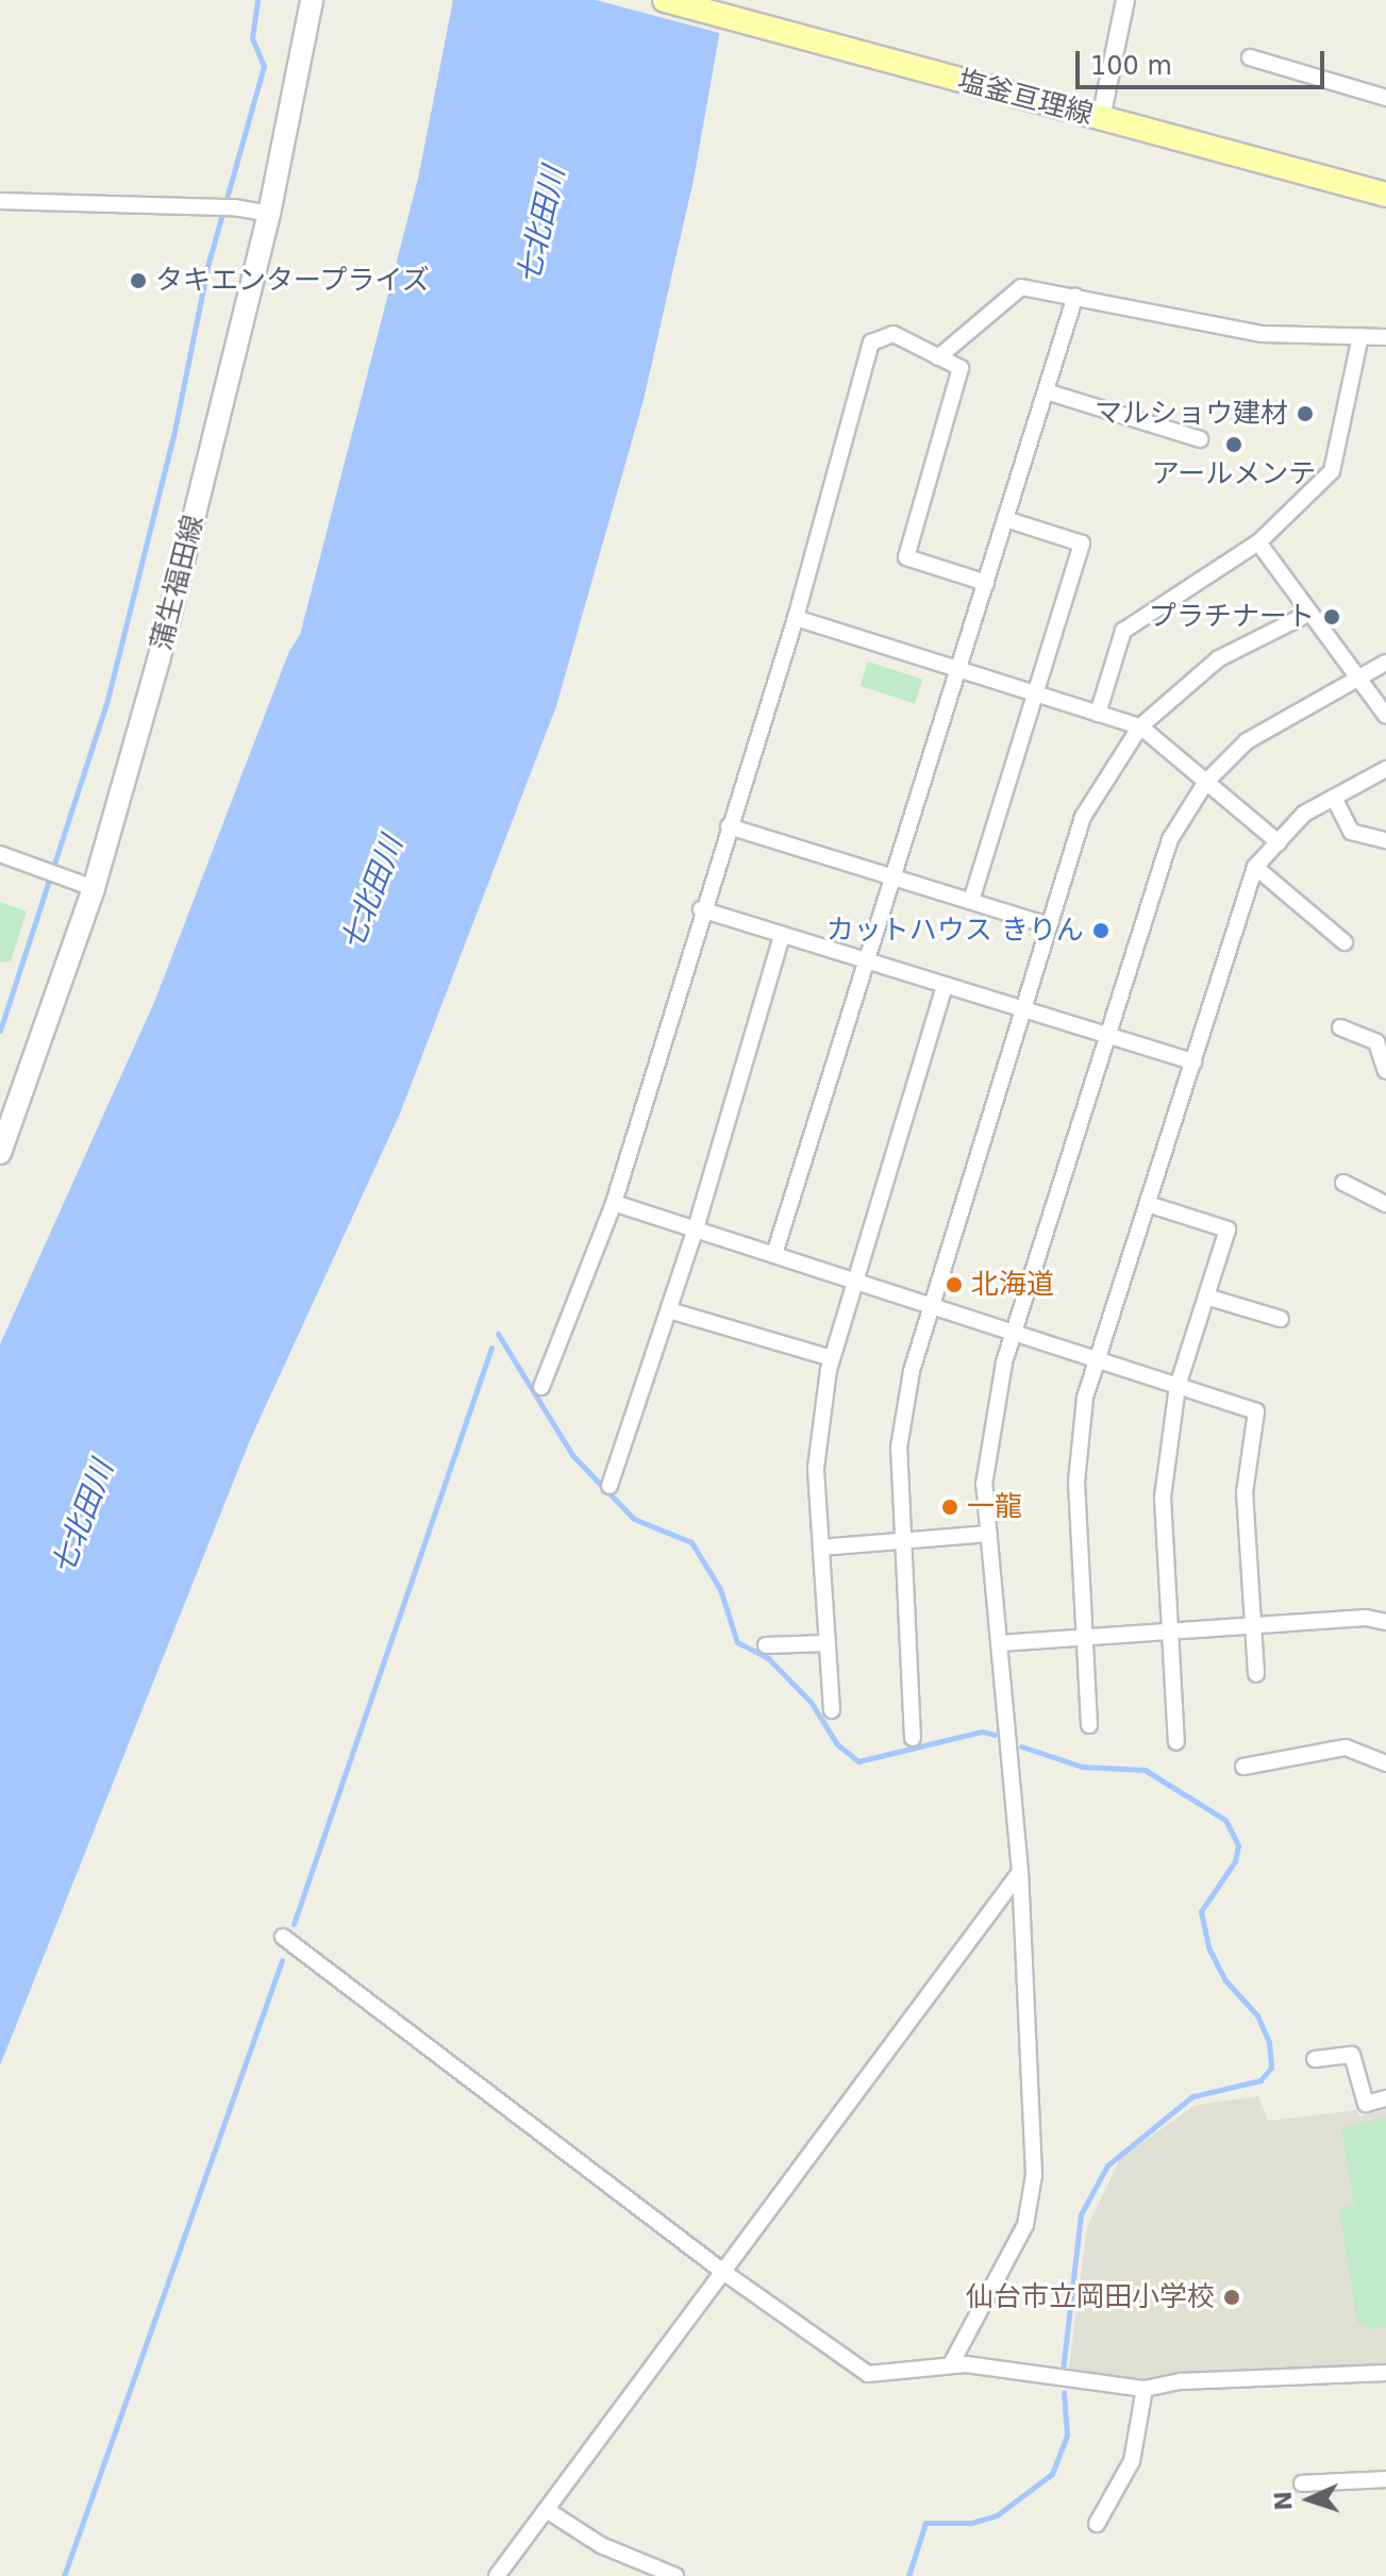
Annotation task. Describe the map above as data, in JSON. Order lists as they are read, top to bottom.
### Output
{
  "streets": {
    "main road": ["塩釜亘理線", "蒲生福田線"]
  },
  "water": ["七北田川"],
  "places": [
    "タキエンタープライズ",
    "マルショウ建材",
    "アールメンテ",
    "プラチナート",
    "カットハウス きりん",
    "北海道",
    "一龍",
    "仙台市立岡田小学校"
  ],
  "scale_bar": "100 m",
  "north": "left"
}
